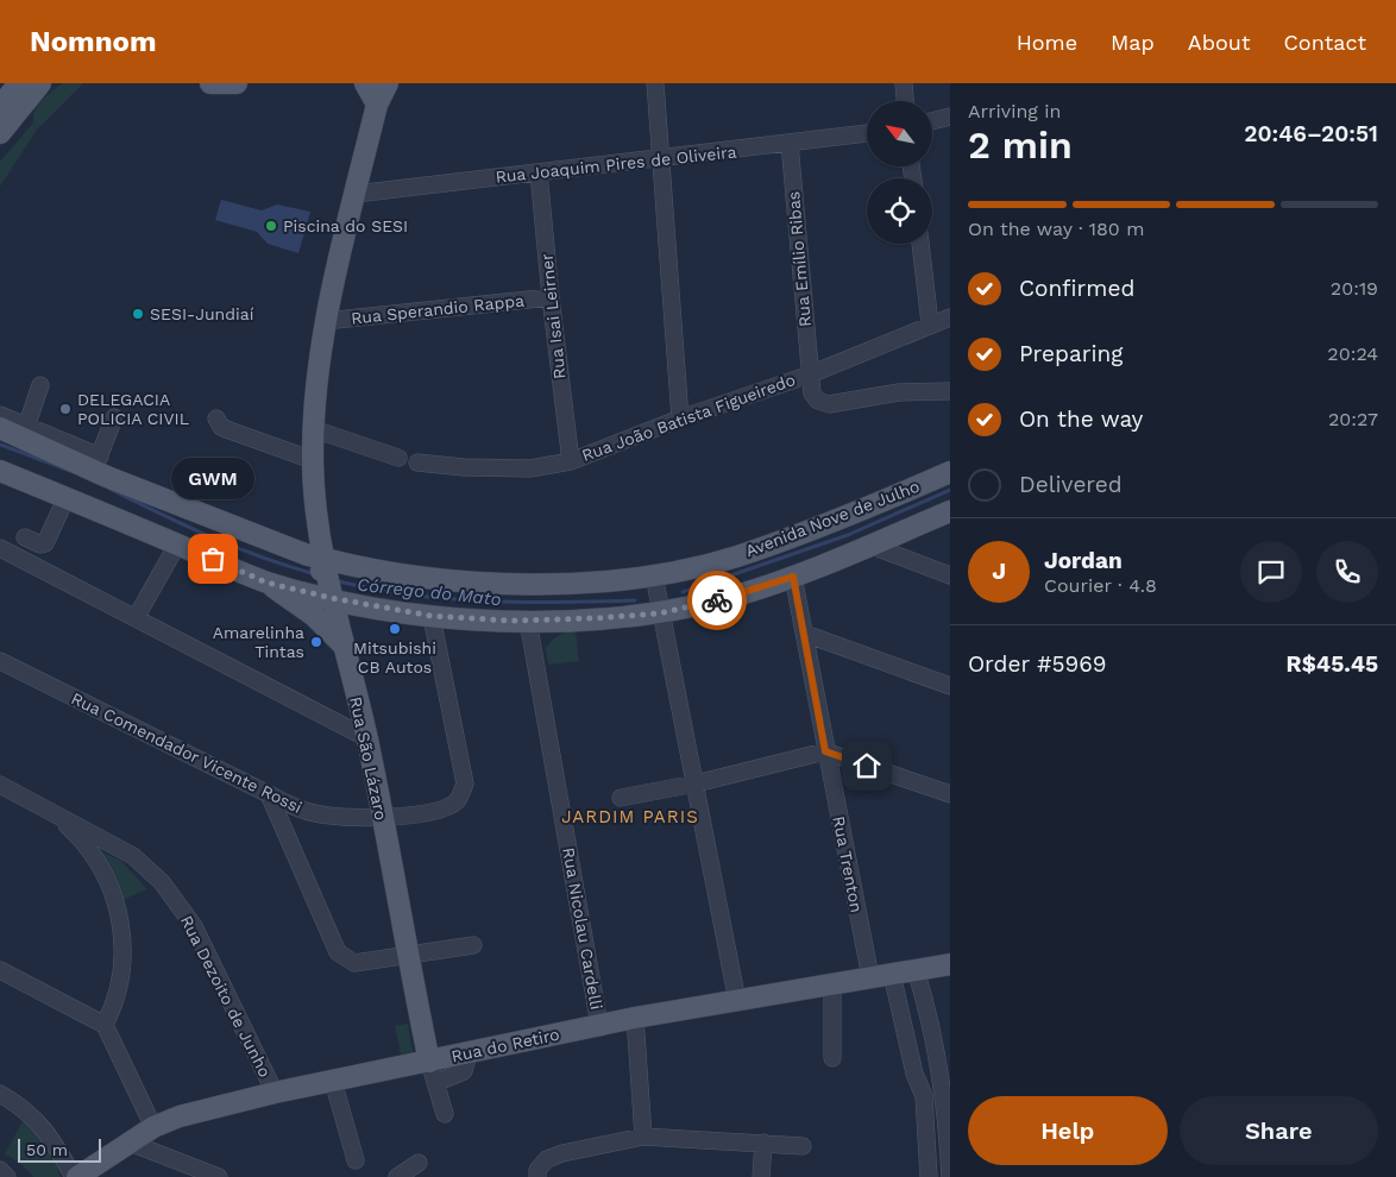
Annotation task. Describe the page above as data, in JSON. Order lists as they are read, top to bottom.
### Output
{
  "streets": {
    "main road": ["Avenida Nove de Julho", "Rua São Lázaro", "Rua do Retiro"],
    "street": [
      "Rua Joaquim Pires de Oliveira",
      "Rua Emílio Ribas",
      "Rua Sperandio Rappa",
      "Rua Isai Leirner",
      "Rua João Batista Figueiredo",
      "Rua Comendador Vicente Rossi",
      "Rua Trenton",
      "Rua Nicolau Cardelli",
      "Rua Dezoito de Junho"
    ]
  },
  "crossings": [
    ["Rua Joaquim Pires de Oliveira", "Rua Emílio Ribas"],
    ["Rua Joaquim Pires de Oliveira", "Rua Isai Leirner"],
    ["Rua Joaquim Pires de Oliveira", "Rua São Lázaro"],
    ["Rua Emílio Ribas", "Rua João Batista Figueiredo"],
    ["Rua Sperandio Rappa", "Rua Isai Leirner"],
    ["Rua Sperandio Rappa", "Rua São Lázaro"],
    ["Rua Isai Leirner", "Rua João Batista Figueiredo"],
    ["Avenida Nove de Julho", "Rua Comendador Vicente Rossi"],
    ["Avenida Nove de Julho", "Rua São Lázaro"],
    ["Avenida Nove de Julho", "Rua Trenton"],
    ["Avenida Nove de Julho", "Rua Nicolau Cardelli"],
    ["Rua Comendador Vicente Rossi", "Rua São Lázaro"],
    ["Rua São Lázaro", "Rua do Retiro"],
    ["Rua Trenton", "Rua do Retiro"],
    ["Rua Nicolau Cardelli", "Rua do Retiro"],
    ["Rua Dezoito de Junho", "Rua do Retiro"]
  ],
  "districts": ["JARDIM PARIS"],
  "water": ["Córrego do Mato"],
  "places": [
    "Piscina do SESI",
    "SESI-Jundiaí",
    "DELEGACIA POLICIA CIVIL",
    "GWM",
    "Mitsubishi CB Autos",
    "Amarelinha Tintas"
  ],
  "scale_bar": "50 m",
  "north": "top left",
  "page": {
    "header": "Nomnom",
    "nav": [
      "Home",
      "Map",
      "About",
      "Contact"
    ],
    "heading": ["2 min", "Arriving in", "20:46–20:51"],
    "panel": [
      "Jordan",
      "Courier · 4.8",
      "Order #5969",
      "R$45.45"
    ],
    "bar": "On the way · 180 m",
    "list": [
      ["Confirmed", "20:19"],
      ["Preparing", "20:24"],
      ["On the way", "20:27"],
      "Delivered"
    ],
    "bubble": "GWM",
    "round": "J",
    "buttons": ["Help", "Share"],
    "scale": "50 m"
  }
}
